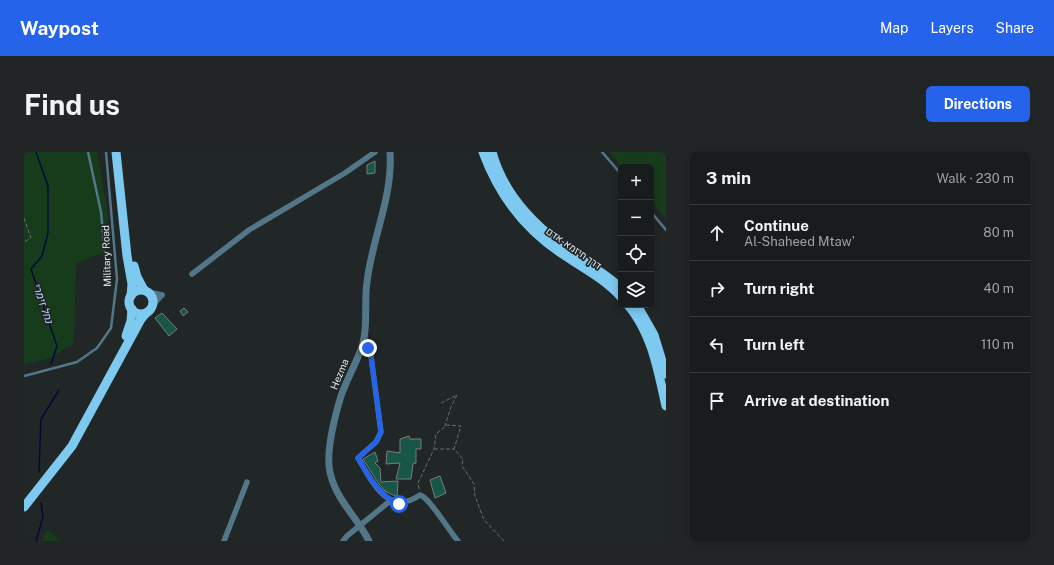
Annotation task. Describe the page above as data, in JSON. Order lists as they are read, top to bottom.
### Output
{
  "streets": {
    "main road": ["דרך חיזמא-אדם"],
    "street": ["Hezma"],
    "lane": ["Military Road"]
  },
  "water": ["נחל זימרי"],
  "page": {
    "header": "Waypost",
    "nav": ["Map", "Layers", "Share"],
    "buttons": "Directions",
    "title": "Find us",
    "heading": ["3 min", "Walk · 230 m"],
    "map_buttons": ["+", "−"],
    "list": [
      ["Continue", "Al-Shaheed Mtaw'", "80 m"],
      ["Turn right", "40 m"],
      ["Turn left", "110 m"],
      "Arrive at destination"
    ]
  }
}
